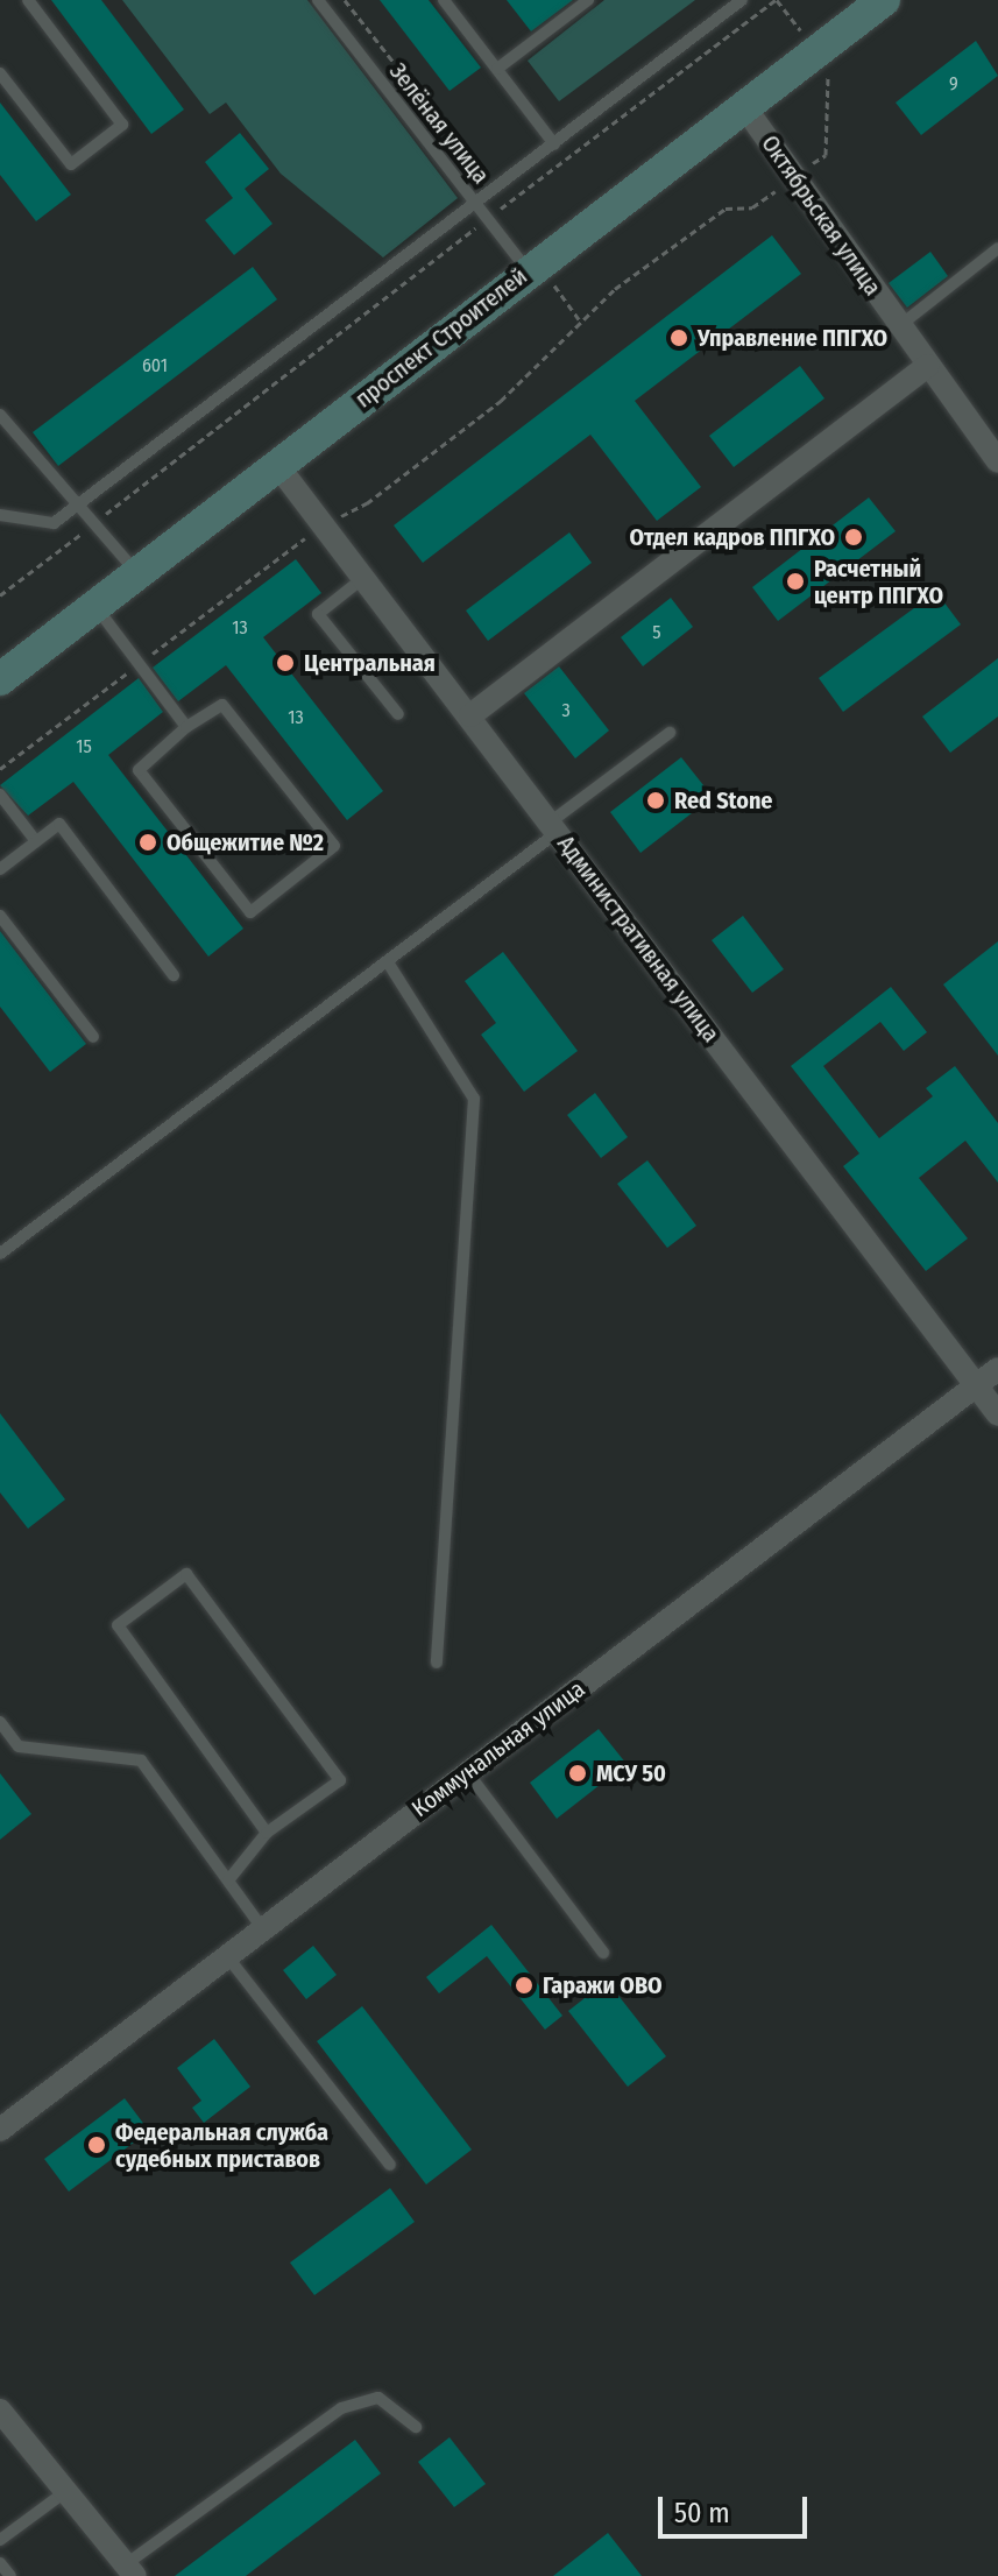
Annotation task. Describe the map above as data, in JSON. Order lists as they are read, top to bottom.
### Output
{
  "streets": {
    "street": [
      "Октябрьская улица",
      "проспект Строителей",
      "Административная улица",
      "Коммунальная улица"
    ],
    "lane": ["Зелёная улица"]
  },
  "crossings": [
    ["Зелёная улица", "проспект Строителей"],
    ["Октябрьская улица", "проспект Строителей"],
    ["проспект Строителей", "Административная улица"],
    ["Административная улица", "Коммунальная улица"]
  ],
  "places": [
    "Управление ППГХО",
    "Отдел кадров ППГХО",
    "Расчетный центр ППГХО",
    "Центральная",
    "Red Stone",
    "Общежитие №2",
    "МСУ 50",
    "Гаражи ОВО",
    "Федеральная служба судебных приставов"
  ],
  "house_numbers": [
    "9",
    "601",
    "13",
    "5",
    "3",
    "13",
    "15"
  ],
  "scale_bar": "50 m"
}
